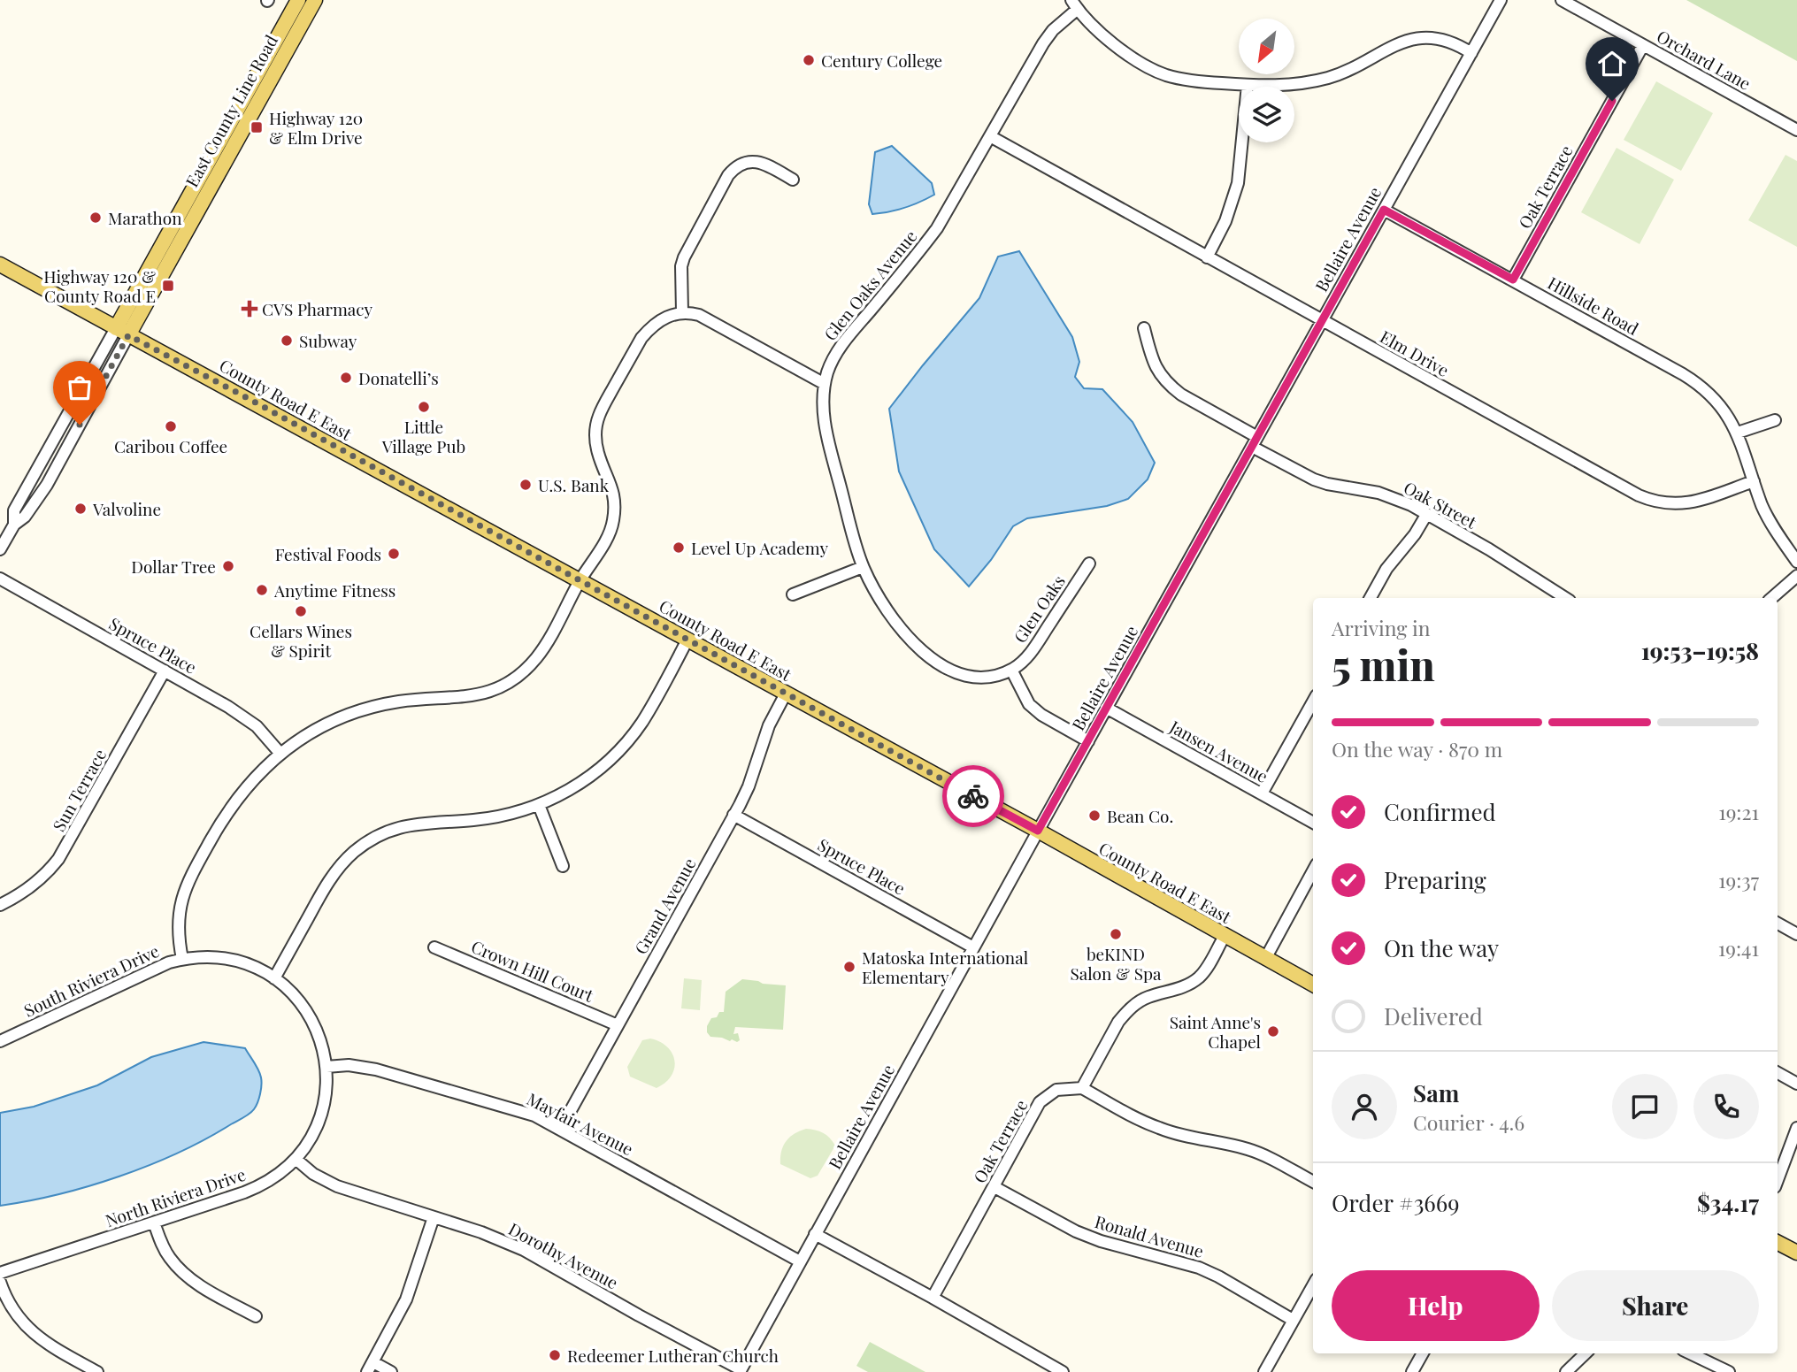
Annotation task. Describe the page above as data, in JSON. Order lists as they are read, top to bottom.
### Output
{
  "streets": {
    "main road": ["East County Line Road", "County Road E East"],
    "street": [
      "Orchard Lane",
      "Oak Terrace",
      "Bellaire Avenue",
      "Glen Oaks Avenue",
      "Hillside Road",
      "Elm Drive",
      "Oak Street",
      "Glen Oaks",
      "Spruce Place",
      "Jansen Avenue",
      "Sun Terrace",
      "Grand Avenue",
      "Crown Hill Court",
      "South Riviera Drive",
      "Mayfair Avenue",
      "North Riviera Drive",
      "Ronald Avenue",
      "Dorothy Avenue"
    ]
  },
  "crossings": [
    ["Orchard Lane", "Oak Terrace"],
    ["East County Line Road", "County Road E East"],
    ["Oak Terrace", "Hillside Road"],
    ["Oak Terrace", "Ronald Avenue"],
    ["Bellaire Avenue", "Hillside Road"],
    ["Bellaire Avenue", "Elm Drive"],
    ["Bellaire Avenue", "County Road E East"],
    ["Bellaire Avenue", "Oak Street"],
    ["Bellaire Avenue", "Spruce Place"],
    ["Bellaire Avenue", "Jansen Avenue"],
    ["Bellaire Avenue", "Mayfair Avenue"],
    ["Bellaire Avenue", "Dorothy Avenue"],
    ["Glen Oaks Avenue", "Elm Drive"],
    ["Glen Oaks Avenue", "Glen Oaks"],
    ["Hillside Road", "Elm Drive"],
    ["County Road E East", "Grand Avenue"],
    ["Spruce Place", "Sun Terrace"],
    ["Spruce Place", "Grand Avenue"],
    ["Grand Avenue", "Crown Hill Court"],
    ["Grand Avenue", "Mayfair Avenue"],
    ["South Riviera Drive", "Mayfair Avenue"],
    ["South Riviera Drive", "North Riviera Drive"],
    ["Mayfair Avenue", "North Riviera Drive"],
    ["North Riviera Drive", "Dorothy Avenue"]
  ],
  "places": {
    "other": [
      "Century College",
      "Marathon",
      "Subway",
      "Donatelli’s",
      "Little Village Pub",
      "Caribou Coffee",
      "U.S. Bank",
      "Valvoline",
      "Level Up Academy",
      "Festival Foods",
      "Dollar Tree",
      "Anytime Fitness",
      "Cellars Wines & Spirit",
      "Bean Co.",
      "beKIND Salon & Spa",
      "Matoska International Elementary",
      "Saint Anne's Chapel",
      "Redeemer Lutheran Church"
    ],
    "transit": ["Highway 120 & Elm Drive", "Highway 120 & County Road E"],
    "health": ["CVS Pharmacy"]
  },
  "north": "bottom left",
  "page": {
    "heading": ["5 min", "Arriving in", "19:53–19:58"],
    "panel": [
      "Sam",
      "Courier · 4.6",
      "Order #3669",
      "$34.17"
    ],
    "bar": "On the way · 870 m",
    "list": [
      ["Confirmed", "19:21"],
      ["Preparing", "19:37"],
      ["On the way", "19:41"],
      "Delivered"
    ],
    "buttons": ["Help", "Share"]
  }
}
